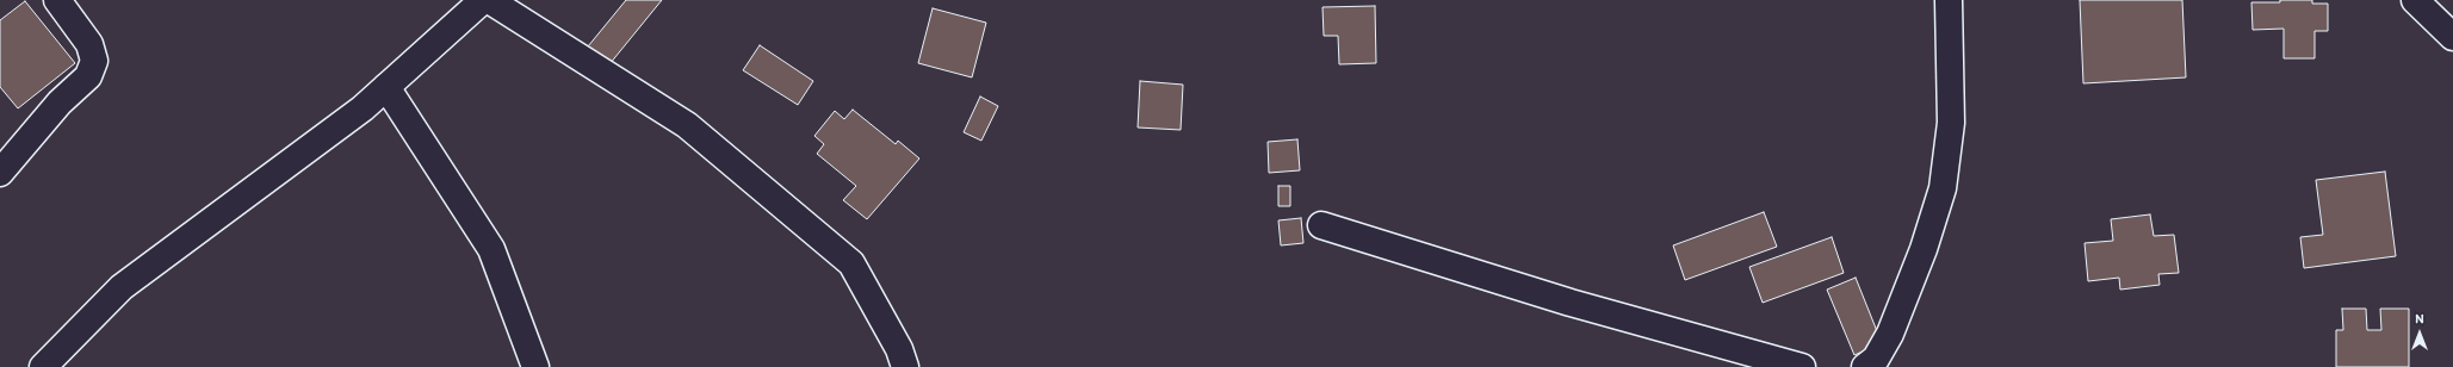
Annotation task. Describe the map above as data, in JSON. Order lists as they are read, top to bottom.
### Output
{
  "north": "top"
}
